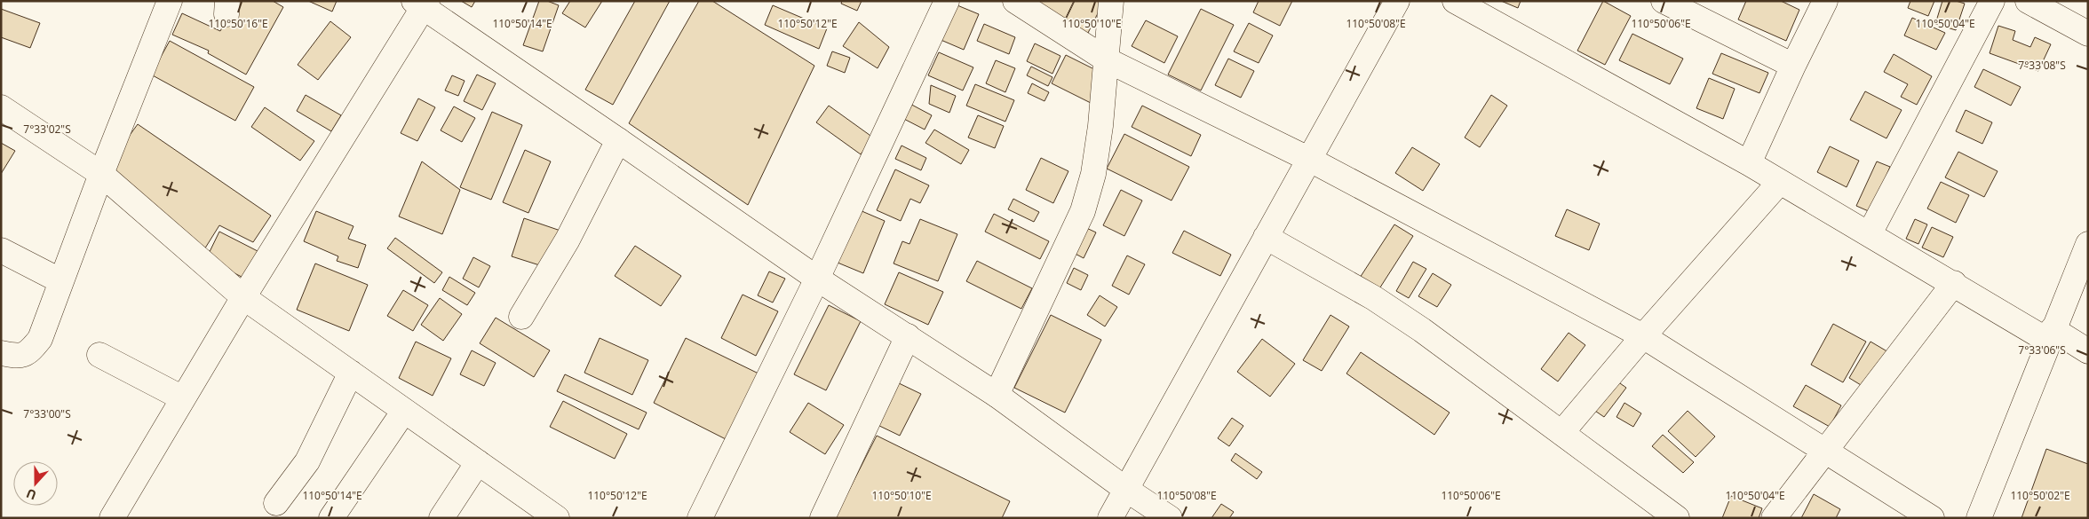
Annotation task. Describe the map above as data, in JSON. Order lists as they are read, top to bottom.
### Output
{
  "north": "bottom",
  "coordinates": [
    "110°50'16\"E",
    "110°50'14\"E",
    "110°50'12\"E",
    "110°50'10\"E",
    "110°50'08\"E",
    "110°50'06\"E",
    "110°50'04\"E",
    "7°33'08\"S",
    "7°33'02\"S",
    "7°33'06\"S",
    "7°33'00\"S",
    "110°50'02\"E"
  ]
}
